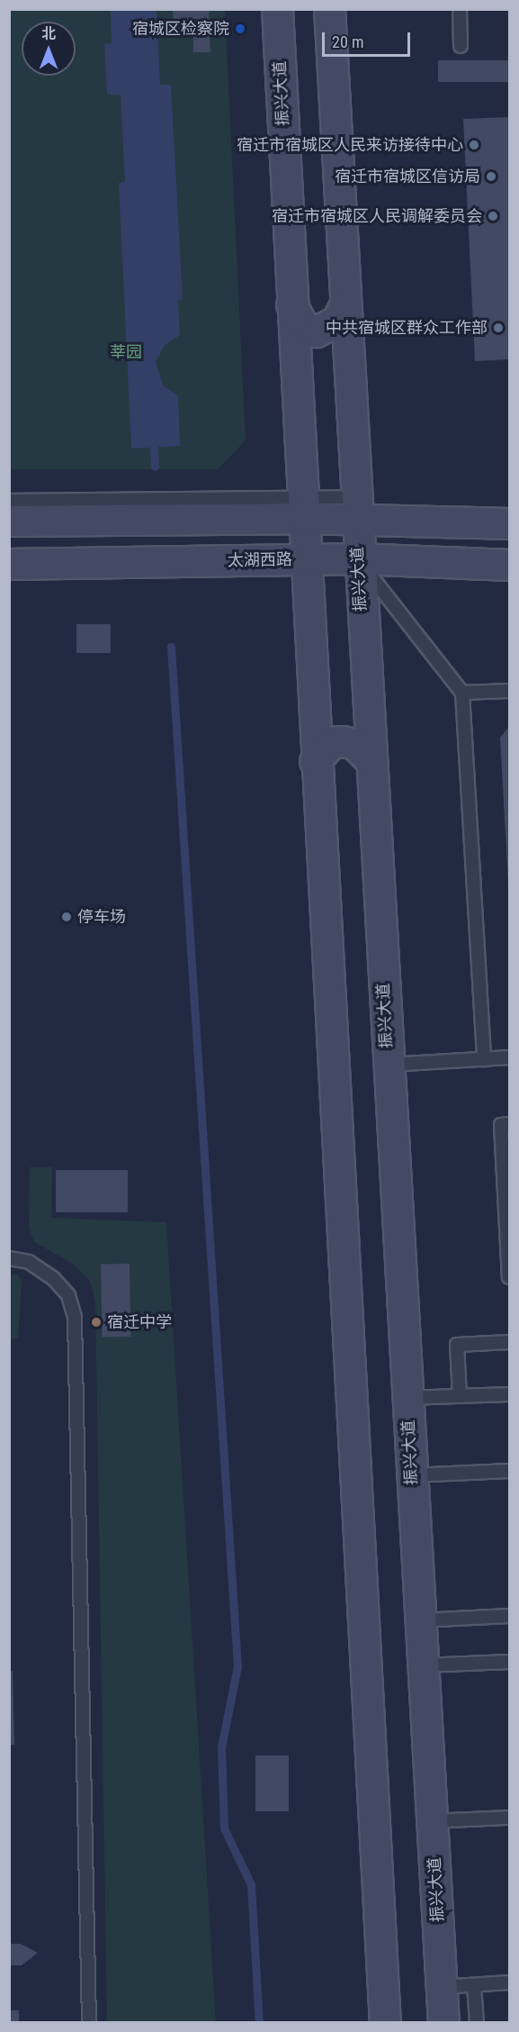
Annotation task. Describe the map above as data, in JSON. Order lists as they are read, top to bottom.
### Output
{
  "streets": {
    "main road": ["振兴大道", "太湖西路"]
  },
  "crossings": [
    ["振兴大道", "太湖西路"]
  ],
  "parks": ["莘园"],
  "places": [
    "宿城区检察院",
    "宿迁市宿城区人民来访接待中心",
    "宿迁市宿城区信访局",
    "宿迁市宿城区人民调解委员会",
    "中共宿城区群众工作部",
    "停车场",
    "宿迁中学"
  ],
  "scale_bar": "20 m",
  "north": "top"
}
